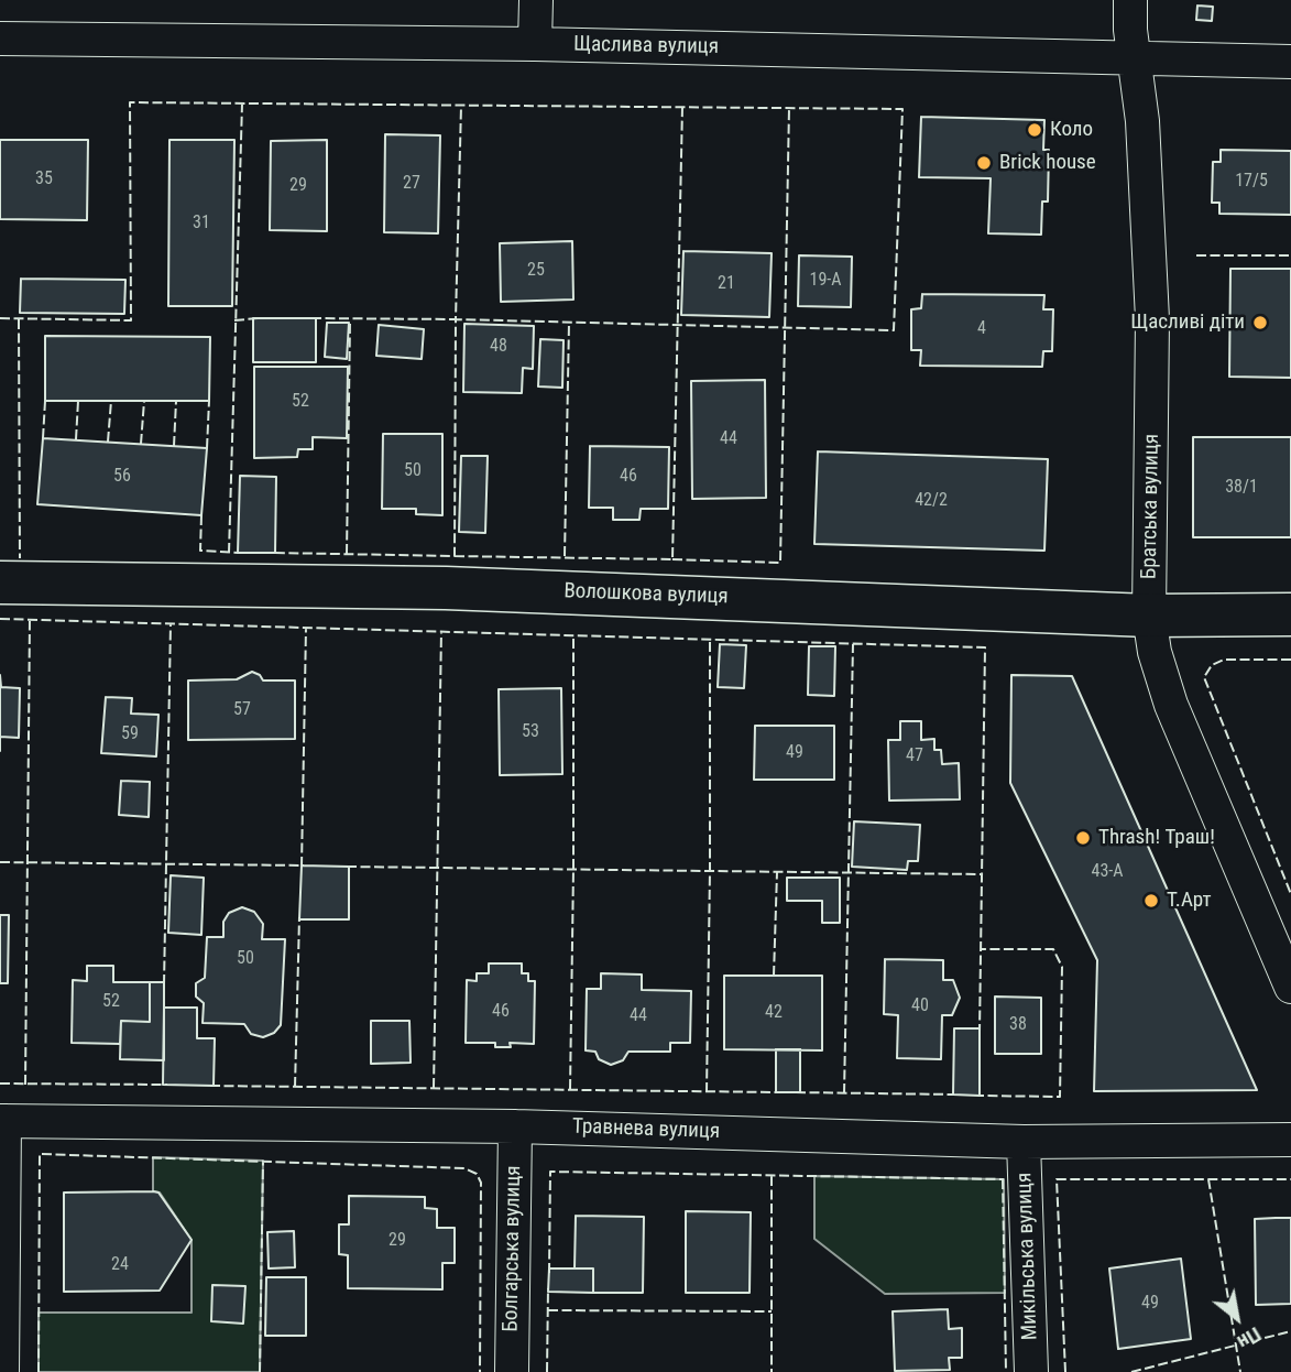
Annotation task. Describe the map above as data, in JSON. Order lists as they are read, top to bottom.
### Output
{
  "streets": {
    "street": [
      "Щаслива вулиця",
      "Братська вулиця",
      "Волошкова вулиця",
      "Травнева вулиця",
      "Болгарська вулиця",
      "Микільська вулиця"
    ]
  },
  "crossings": [
    ["Щаслива вулиця", "Братська вулиця"],
    ["Братська вулиця", "Волошкова вулиця"],
    ["Травнева вулиця", "Болгарська вулиця"],
    ["Травнева вулиця", "Микільська вулиця"]
  ],
  "places": [
    "Коло",
    "Brick house",
    "Щасливі діти",
    "Thrash! Траш!",
    "Т.Арт"
  ],
  "house_numbers": [
    "35",
    "17/5",
    "27",
    "29",
    "31",
    "25",
    "19-А",
    "21",
    "4",
    "48",
    "52",
    "44",
    "50",
    "56",
    "46",
    "38/1",
    "42/2",
    "57",
    "53",
    "59",
    "49",
    "47",
    "43-А",
    "50",
    "52",
    "40",
    "46",
    "42",
    "44",
    "38",
    "29",
    "24",
    "49"
  ],
  "north": "bottom right"
}
